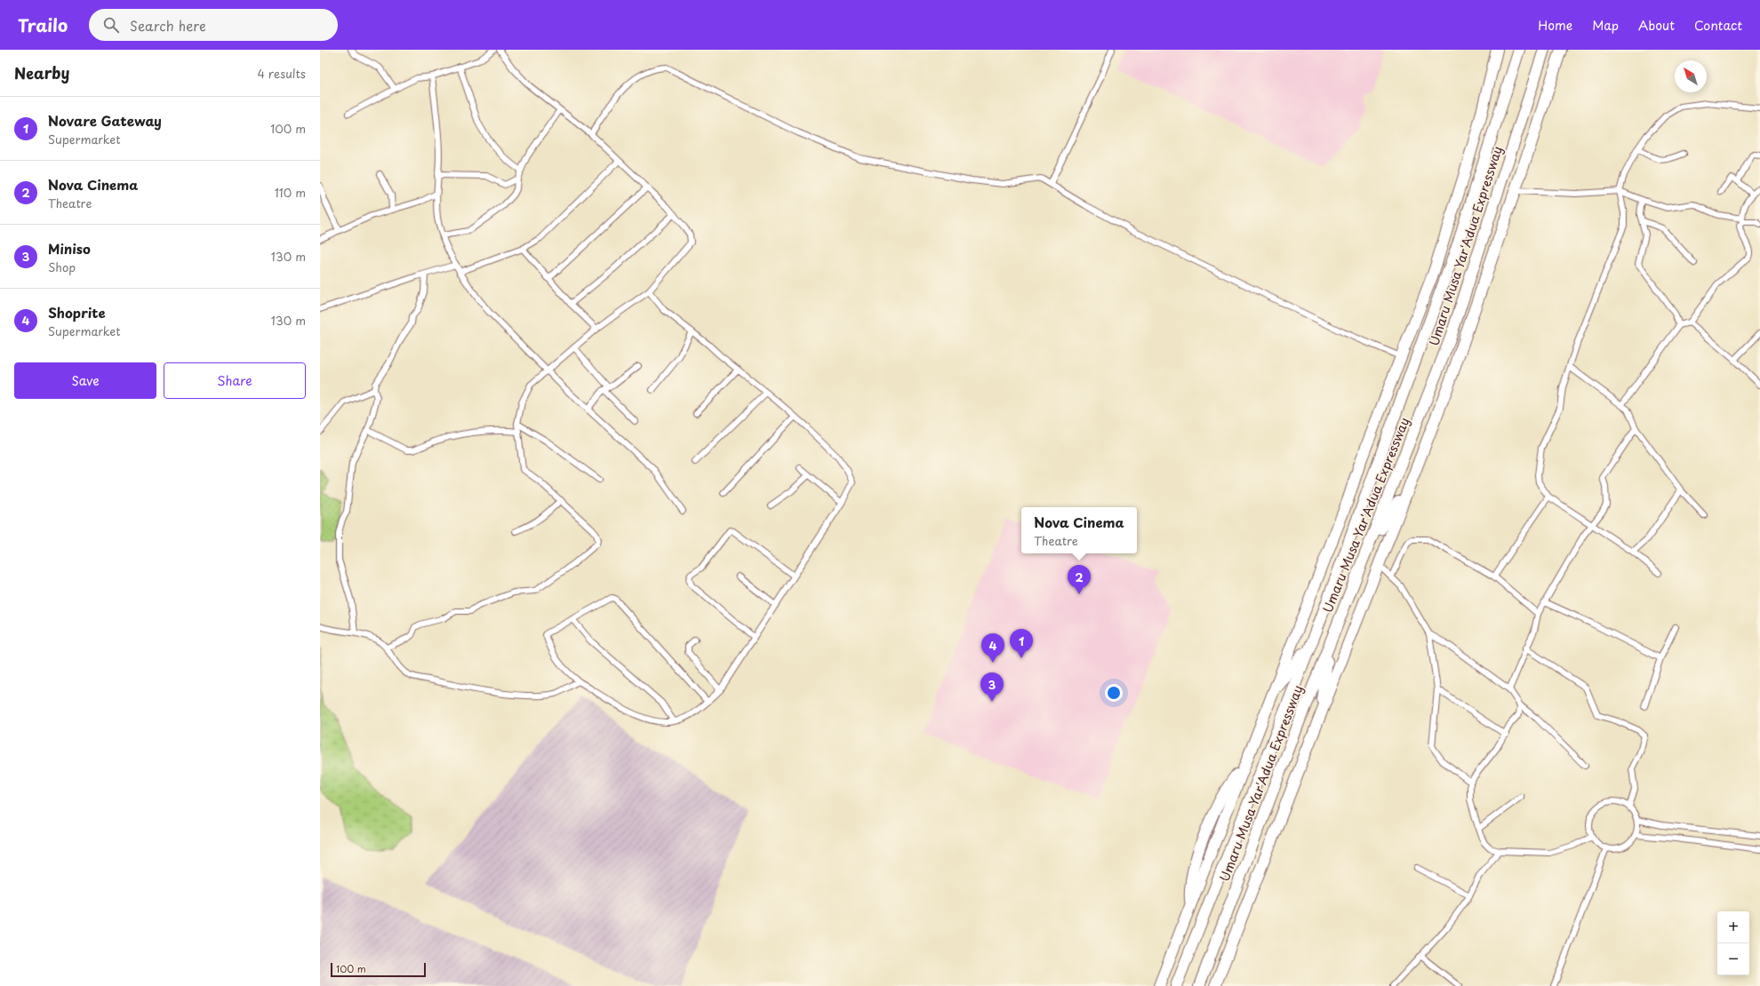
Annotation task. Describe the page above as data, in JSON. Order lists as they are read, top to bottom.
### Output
{
  "streets": {
    "highway": ["Umaru Musa Yar'Adua Expressway"]
  },
  "scale_bar": "100 m",
  "north": "top left",
  "page": {
    "header": "Trailo",
    "search": "Search here",
    "nav": [
      "Home",
      "Map",
      "About",
      "Contact"
    ],
    "heading": ["Nearby", "4 results"],
    "list": [
      {
        "mark": "1",
        "name": "Novare Gateway",
        "note": "Supermarket",
        "value": "100 m"
      },
      {
        "mark": "2",
        "name": "Nova Cinema",
        "note": "Theatre",
        "value": "110 m"
      },
      {
        "mark": "3",
        "name": "Miniso",
        "note": "Shop",
        "value": "130 m"
      },
      {
        "mark": "4",
        "name": "Shoprite",
        "note": "Supermarket",
        "value": "130 m"
      }
    ],
    "buttons": ["Save", "Share"],
    "popup": ["Nova Cinema", "Theatre"],
    "pins": [
      "2",
      "1",
      "4",
      "3"
    ],
    "map_buttons": ["+", "−"],
    "scale": "100 m"
  }
}
